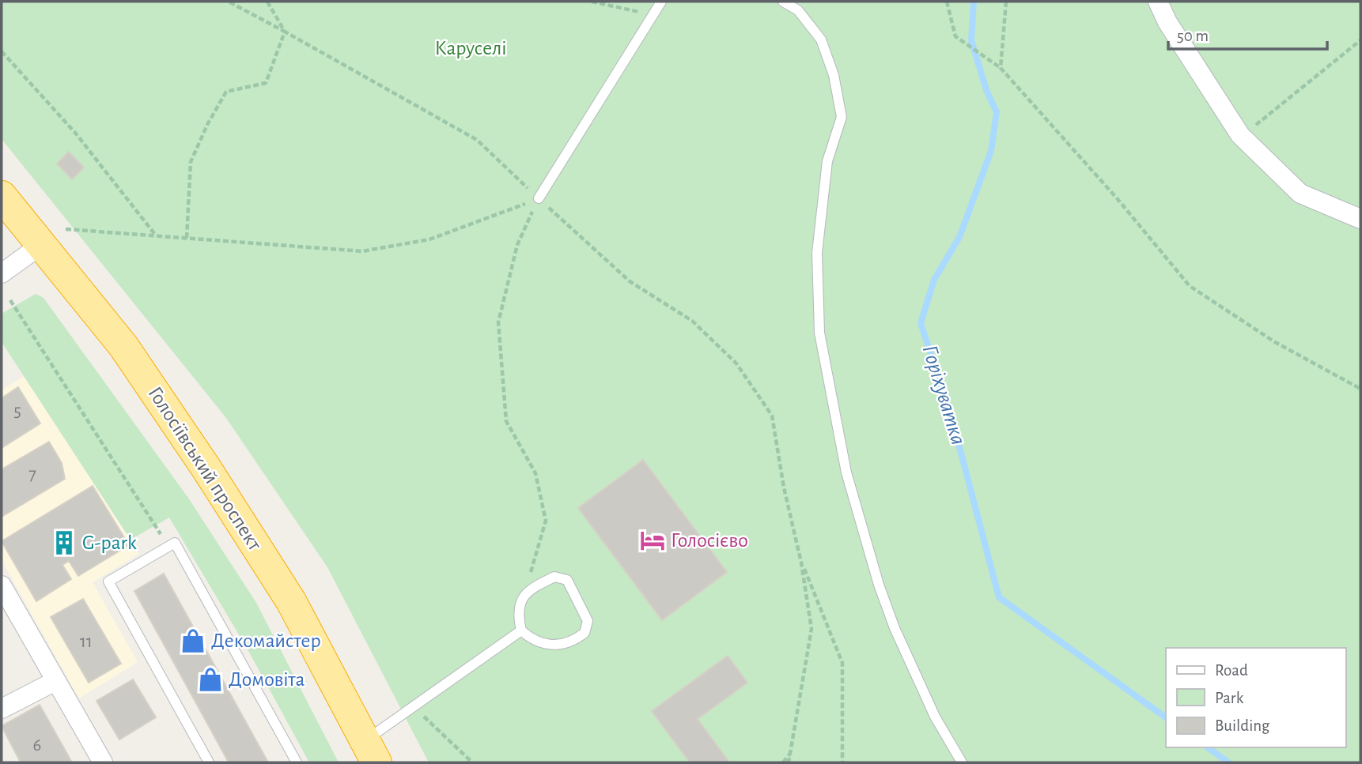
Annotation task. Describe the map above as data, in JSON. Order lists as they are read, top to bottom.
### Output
{
  "streets": {
    "highway": ["Голосіївський проспект"]
  },
  "water": ["Горіхуватка"],
  "parks": ["Каруселі"],
  "places": {
    "hotel": ["Голосієво"],
    "building": ["G-park"],
    "shop": ["Декомайстер", "Домовіта"]
  },
  "house_numbers": [
    "5",
    "7",
    "11",
    "6"
  ],
  "legend": ["Road", "Park", "Building"],
  "scale_bar": "50 m"
}
